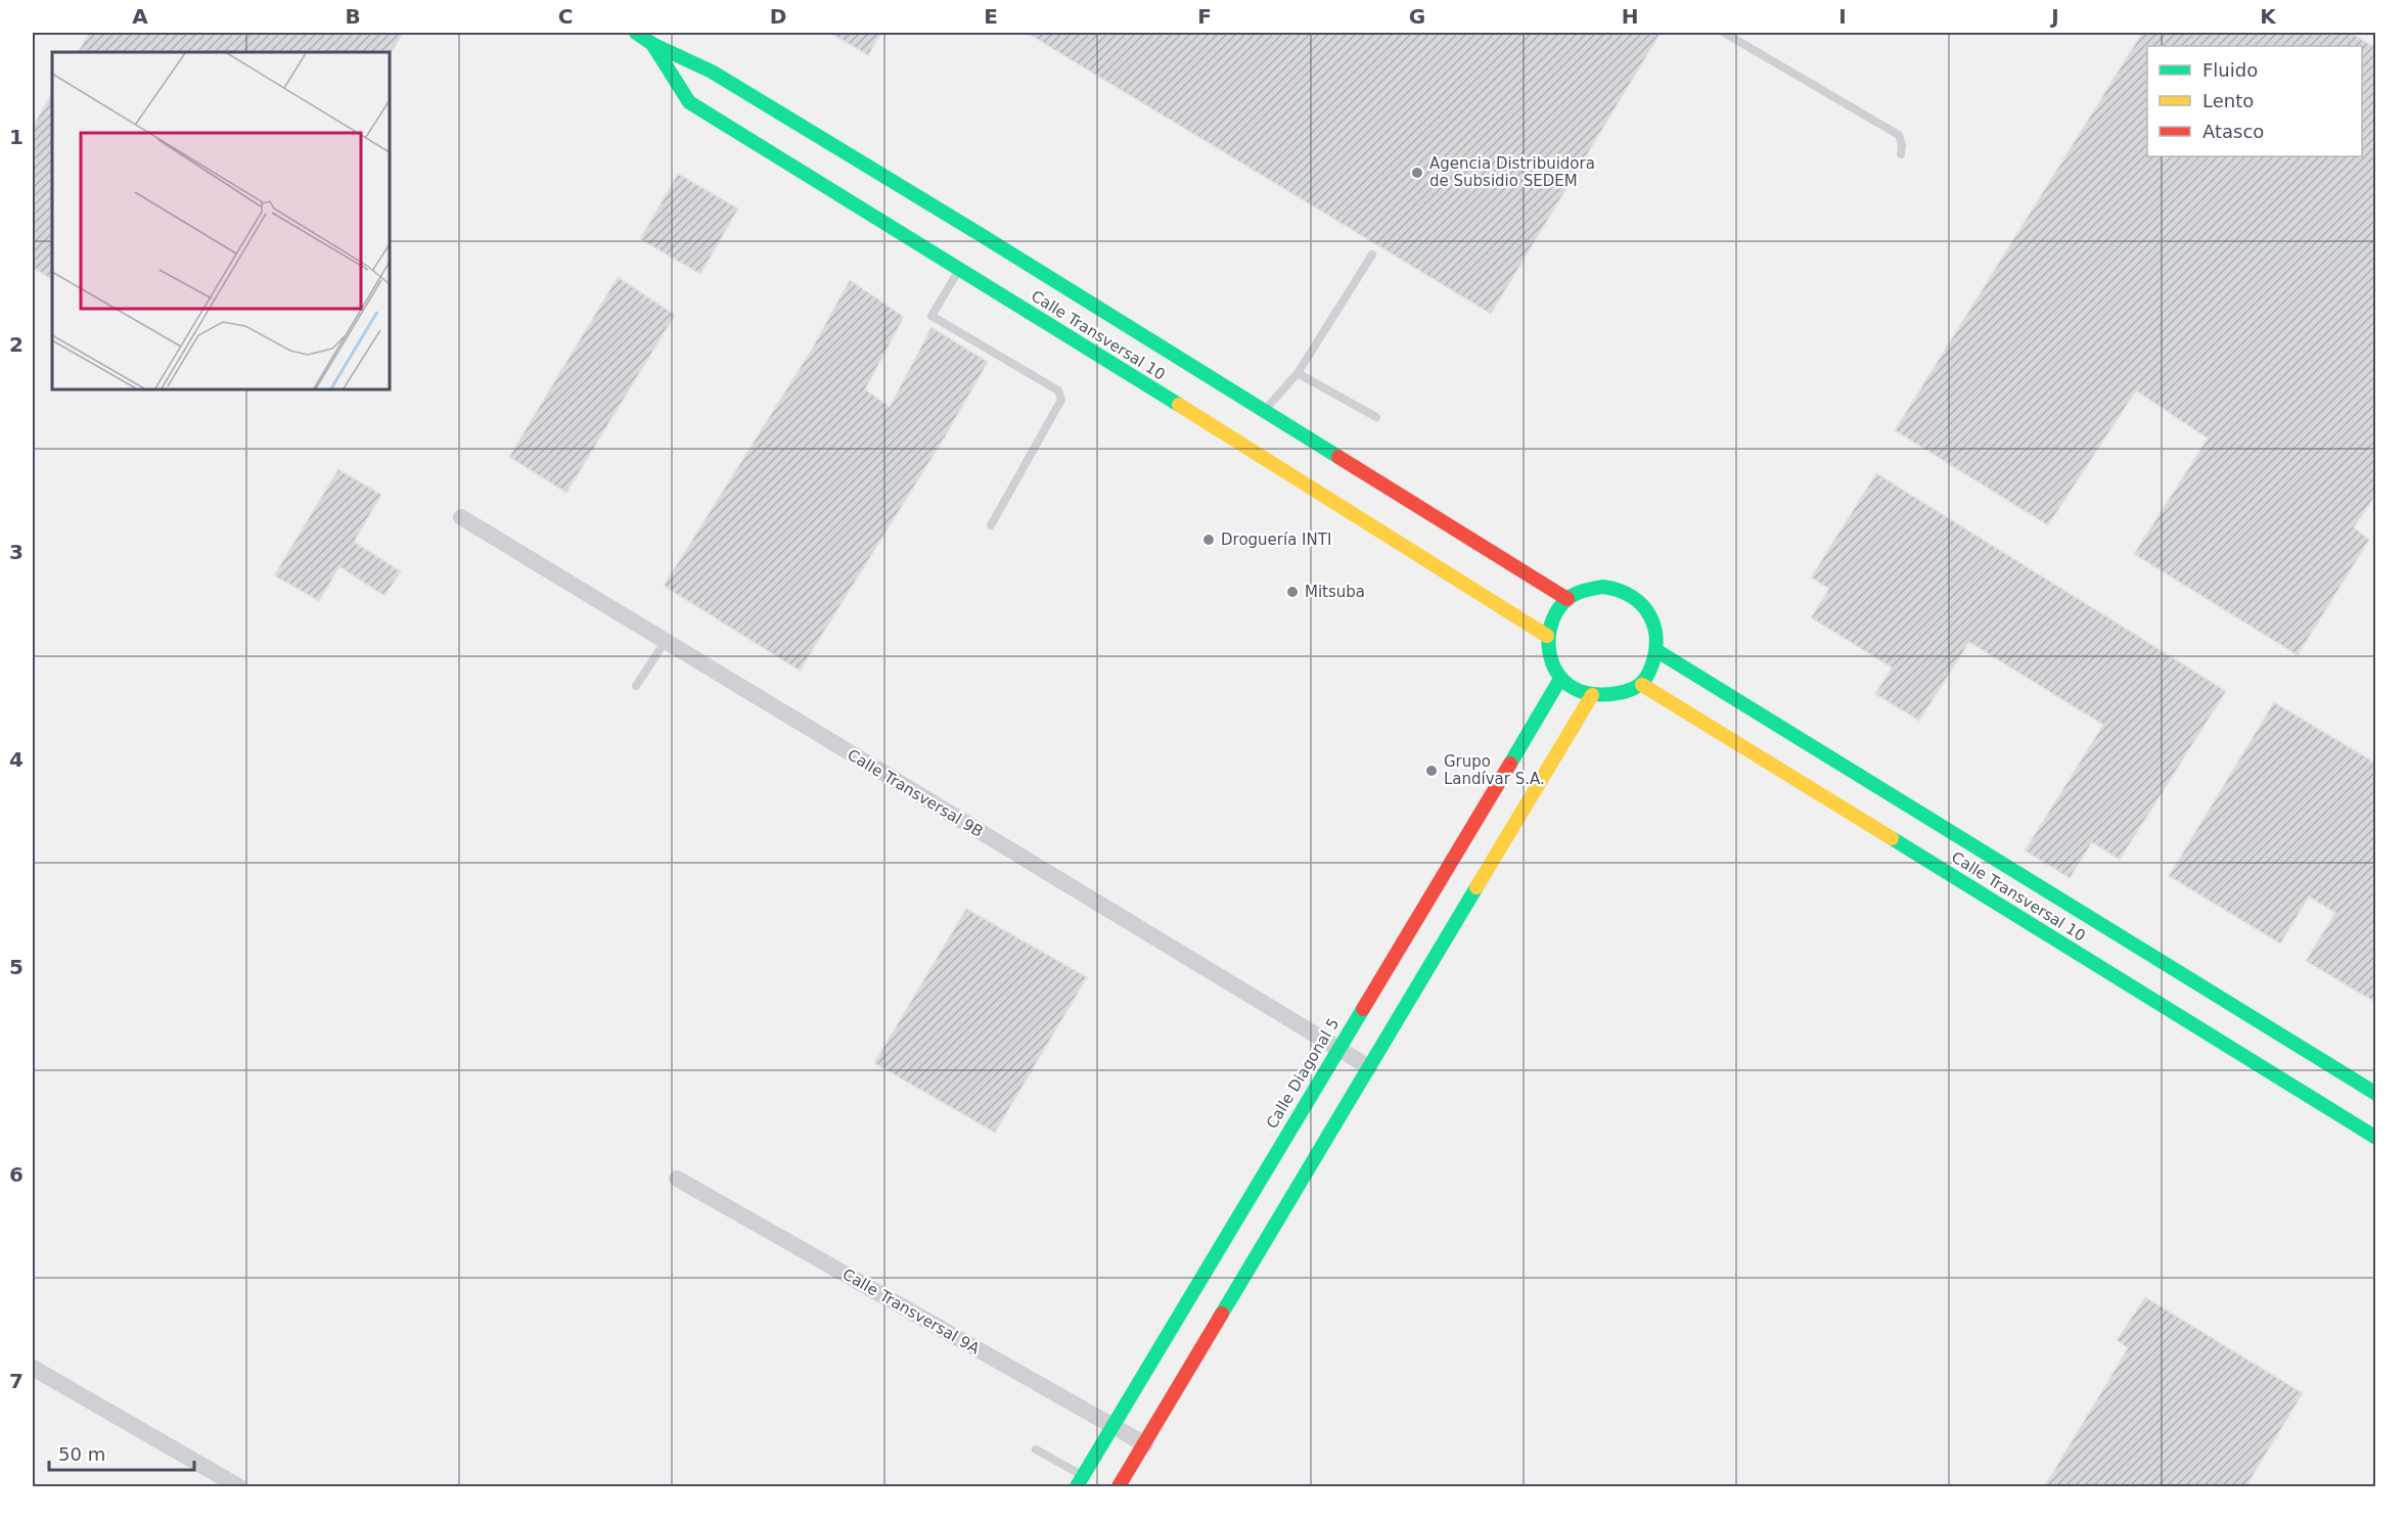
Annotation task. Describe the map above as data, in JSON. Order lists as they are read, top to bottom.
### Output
{
  "streets": {
    "main road": ["Calle Transversal 10", "Calle Diagonal 5"],
    "street": ["Calle Transversal 9B", "Calle Transversal 9A"]
  },
  "crossings": [
    ["Calle Transversal 10", "Calle Diagonal 5"],
    ["Calle Transversal 9B", "Calle Diagonal 5"],
    ["Calle Diagonal 5", "Calle Transversal 9A"]
  ],
  "places": [
    "Agencia Distribuidora de Subsidio SEDEM",
    "Droguería INTI",
    "Mitsuba",
    "Grupo Landívar S.A."
  ],
  "legend": ["Fluido", "Lento", "Atasco"],
  "scale_bar": "50 m",
  "grid": {
    "columns": [
      "A",
      "B",
      "C",
      "D",
      "E",
      "F",
      "G",
      "H",
      "I",
      "J",
      "K"
    ],
    "rows": [
      "1",
      "2",
      "3",
      "4",
      "5",
      "6",
      "7"
    ]
  }
}
